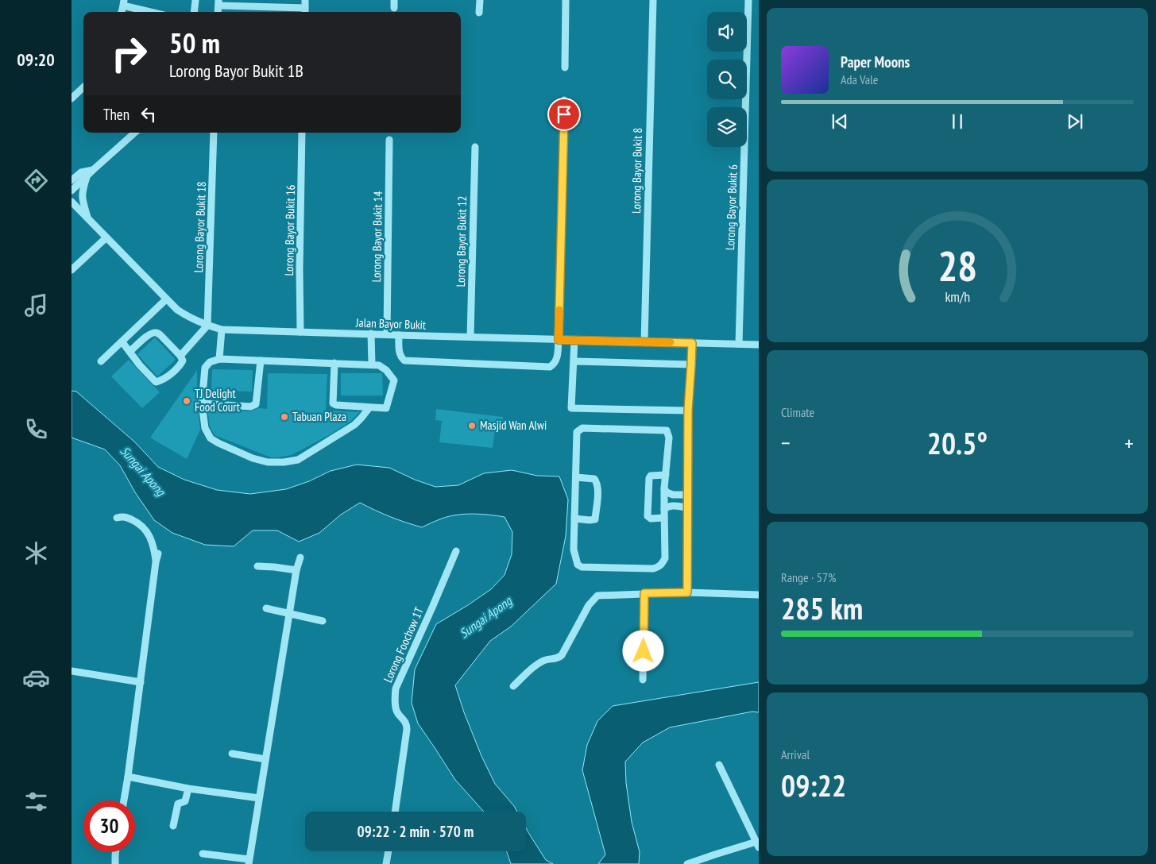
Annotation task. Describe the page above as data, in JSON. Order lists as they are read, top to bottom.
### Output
{
  "streets": {
    "street": [
      "Lorong Bayor Bukit 8",
      "Lorong Bayor Bukit 6",
      "Lorong Bayor Bukit 18",
      "Lorong Bayor Bukit 16",
      "Lorong Bayor Bukit 14",
      "Lorong Bayor Bukit 12",
      "Jalan Bayor Bukit",
      "Lorong Foochow 1T"
    ]
  },
  "crossings": [
    ["Lorong Bayor Bukit 8", "Jalan Bayor Bukit"],
    ["Lorong Bayor Bukit 6", "Jalan Bayor Bukit"],
    ["Lorong Bayor Bukit 18", "Jalan Bayor Bukit"],
    ["Lorong Bayor Bukit 16", "Jalan Bayor Bukit"],
    ["Lorong Bayor Bukit 14", "Jalan Bayor Bukit"],
    ["Lorong Bayor Bukit 12", "Jalan Bayor Bukit"]
  ],
  "water": ["Sungai Apong"],
  "places": ["TJ Delight Food Court", "Tabuan Plaza", "Masjid Wan Alwi"],
  "page": {
    "tabs": "09:20",
    "turn": ["50 m", "Lorong Bayor Bukit 1B"],
    "song": ["Paper Moons", "Ada Vale"],
    "then": "Then",
    "tile": [
      "Climate",
      ["Range · 57%", "285 km"],
      ["Arrival", "09:22"]
    ],
    "heat": ["−", "20.5°", "+"],
    "limit": "30",
    "trip": "09:22 · 2 min · 570 m",
    "gauge": ["28", "km/h"]
  }
}
